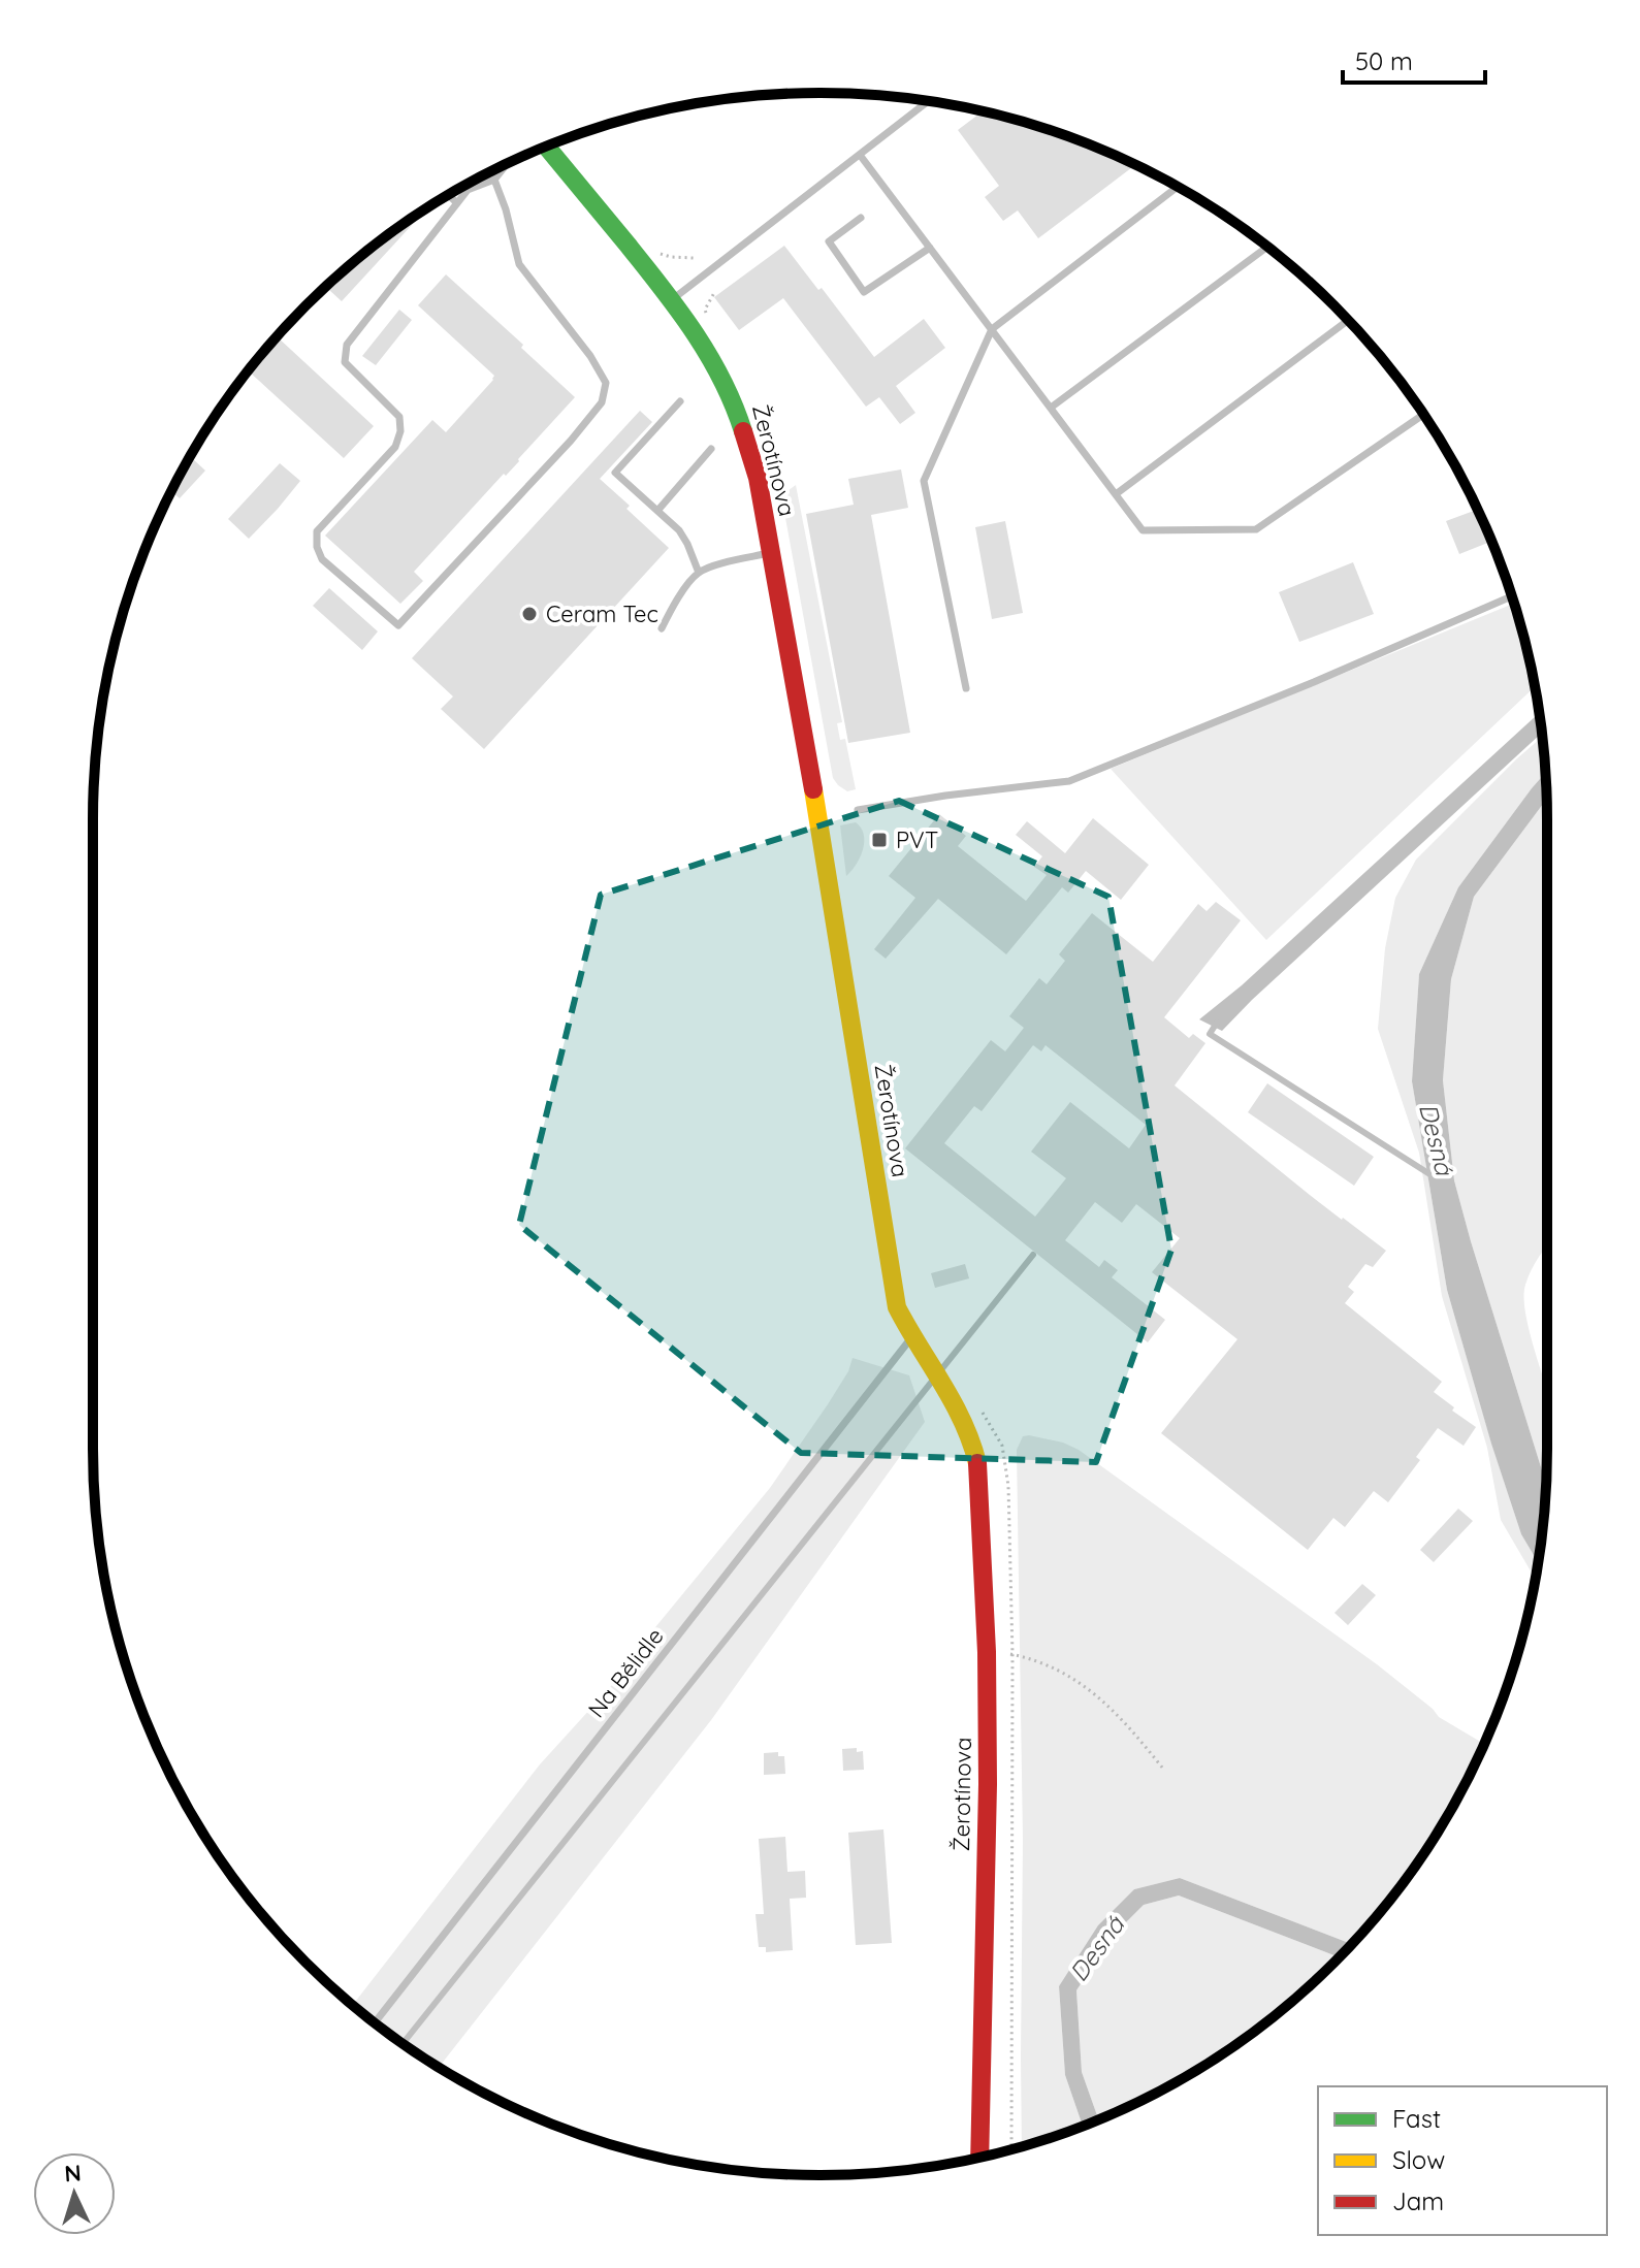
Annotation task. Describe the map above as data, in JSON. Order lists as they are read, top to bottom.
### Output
{
  "streets": {
    "street": ["Žerotínova"],
    "lane": ["Na Bělidle"]
  },
  "crossings": [
    ["Žerotínova", "Na Bělidle"]
  ],
  "water": ["Desná"],
  "places": {
    "other": ["Ceram Tec"],
    "transit": ["PVT"]
  },
  "legend": ["Fast", "Slow", "Jam"],
  "scale_bar": "50 m",
  "north": "top"
}
